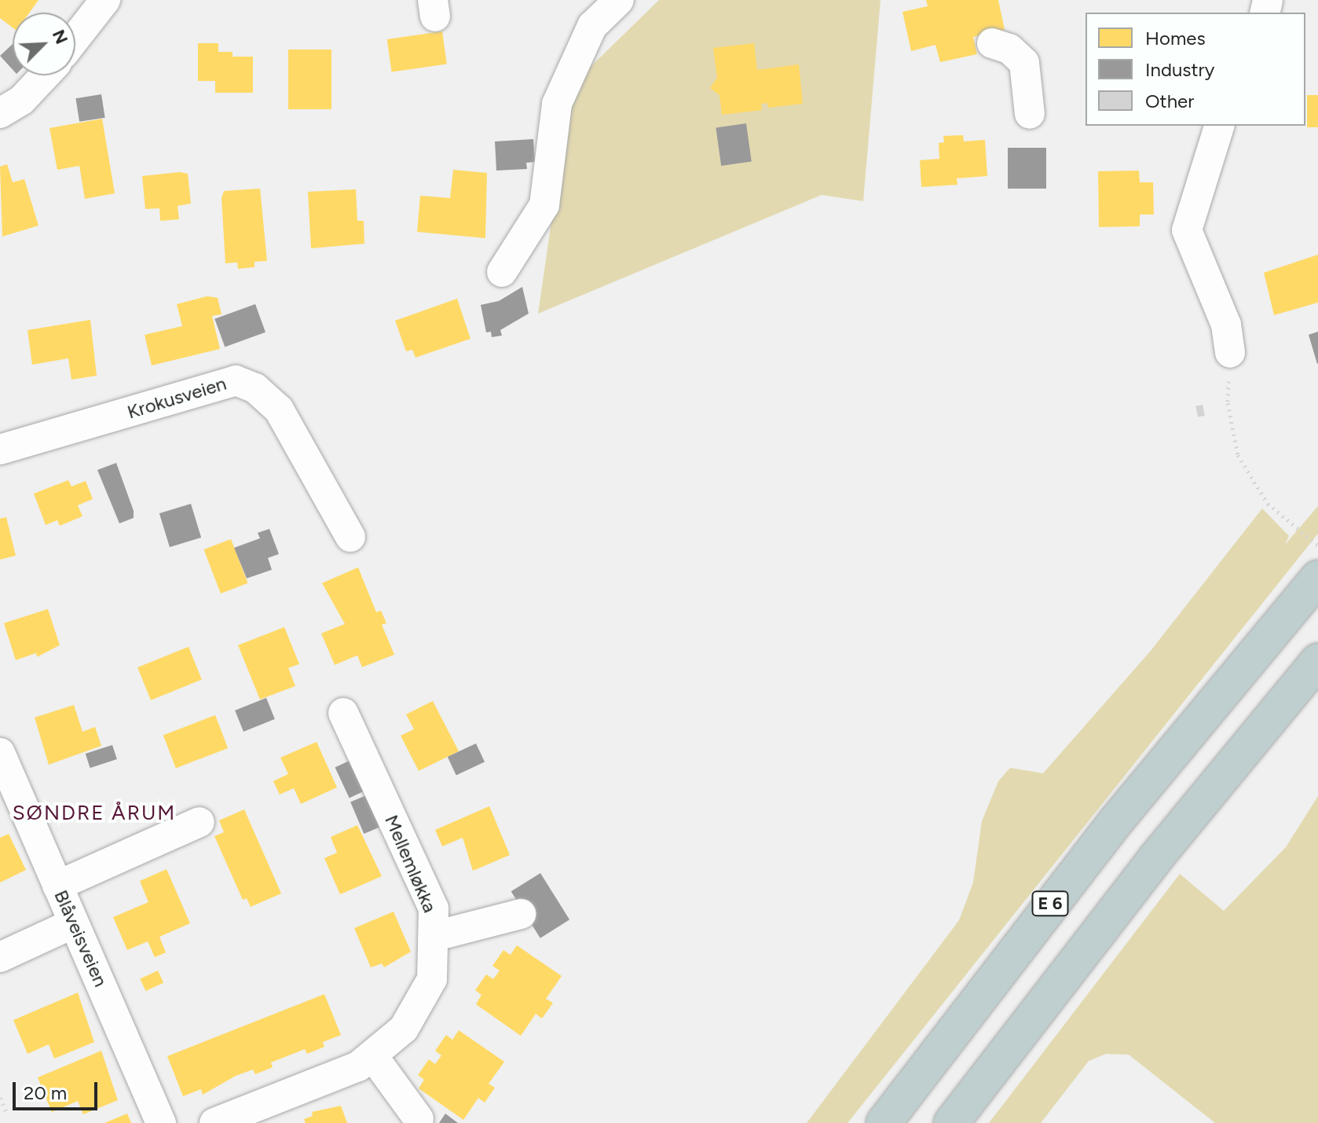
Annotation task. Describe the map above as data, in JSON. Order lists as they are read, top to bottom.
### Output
{
  "streets": {
    "highway": ["E 6"],
    "street": ["Krokusveien", "Mellemløkka", "Blåveisveien"]
  },
  "districts": ["SØNDRE ÅRUM"],
  "legend": ["Homes", "Industry", "Other"],
  "scale_bar": "20 m",
  "north": "top right"
}
